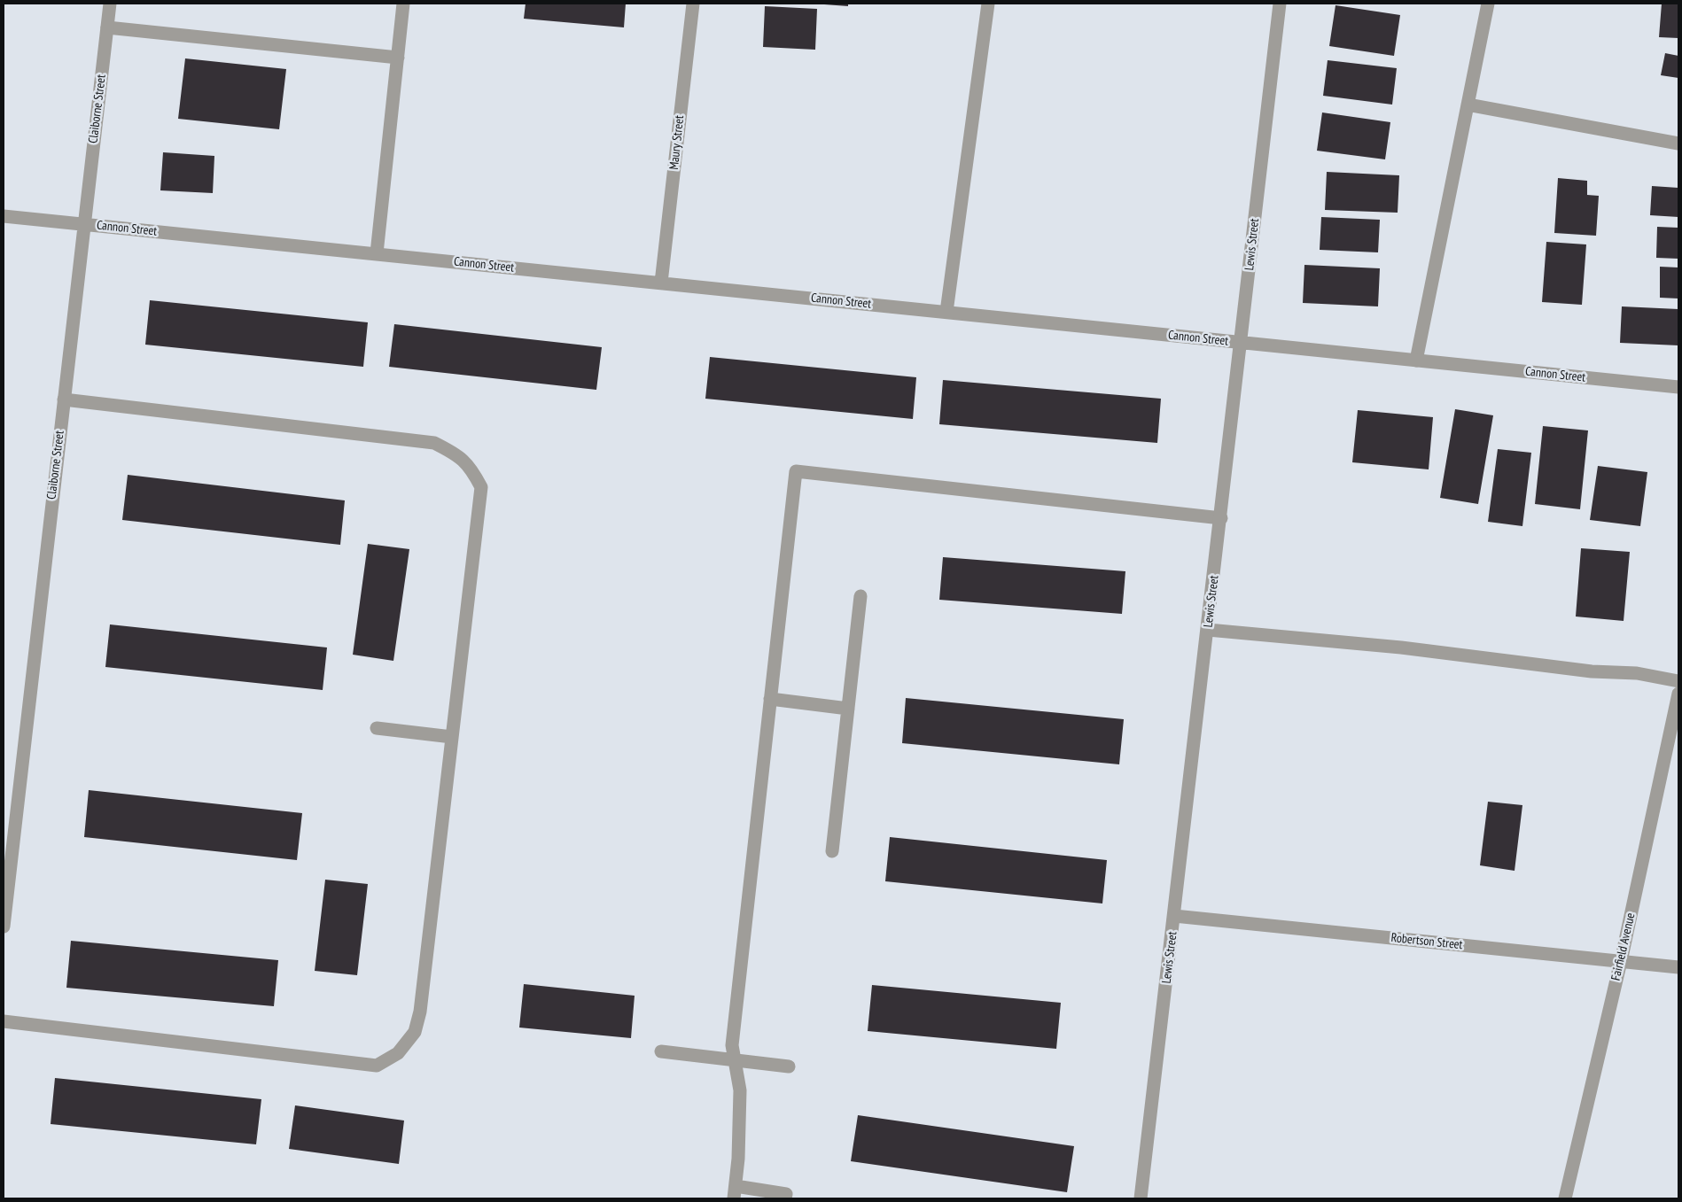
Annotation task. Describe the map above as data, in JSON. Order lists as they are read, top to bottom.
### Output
{
  "streets": {
    "street": [
      "Claiborne Street",
      "Maury Street",
      "Cannon Street",
      "Lewis Street",
      "Robertson Street",
      "Fairfield Avenue"
    ]
  },
  "crossings": [
    ["Claiborne Street", "Cannon Street"],
    ["Maury Street", "Cannon Street"],
    ["Cannon Street", "Lewis Street"],
    ["Lewis Street", "Robertson Street"],
    ["Robertson Street", "Fairfield Avenue"]
  ]
}
